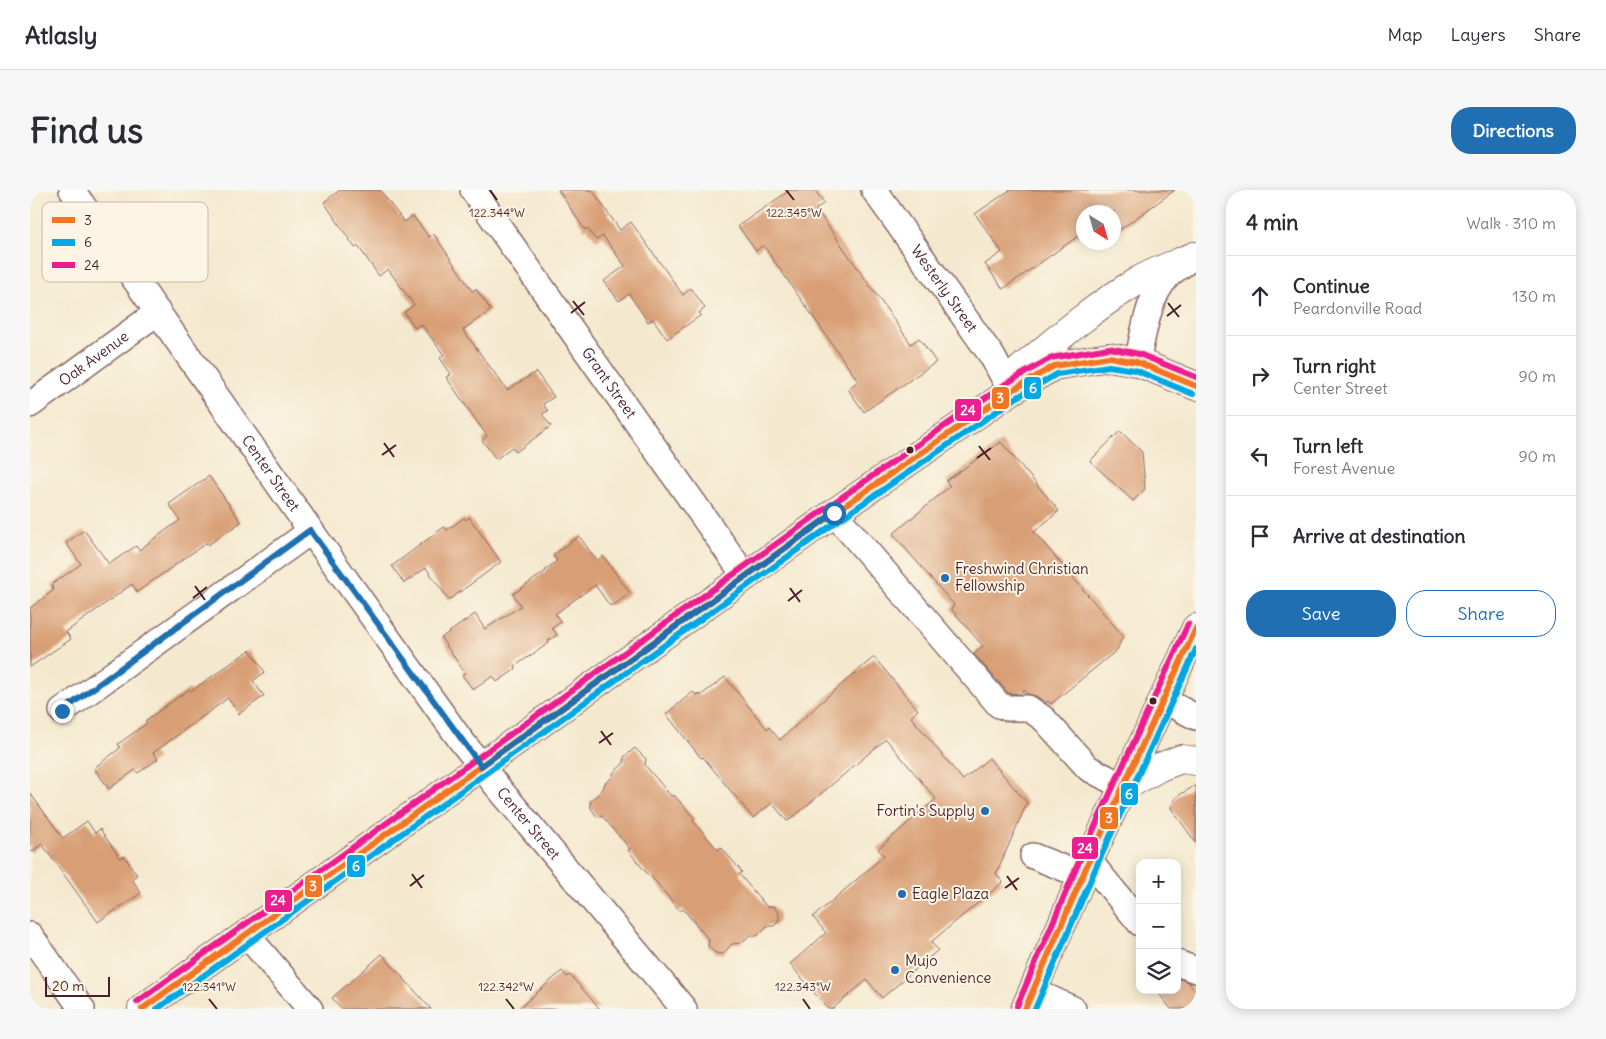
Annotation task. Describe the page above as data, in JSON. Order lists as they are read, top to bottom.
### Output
{
  "streets": {
    "street": [
      "Westerly Street",
      "Oak Avenue",
      "Grant Street",
      "Center Street"
    ]
  },
  "crossings": [
    ["Oak Avenue", "Center Street"]
  ],
  "places": [
    "Freshwind Christian Fellowship",
    "Fortin's Supply",
    "Eagle Plaza",
    "Mujo Convenience"
  ],
  "lines": ["transit line 24", "transit line 3", "transit line 6"],
  "legend": ["3", "6", "24"],
  "scale_bar": "20 m",
  "north": "bottom right",
  "page": {
    "header": "Atlasly",
    "nav": ["Map", "Layers", "Share"],
    "buttons": [
      "Directions",
      ["Save", "Share"]
    ],
    "title": "Find us",
    "heading": ["4 min", "Walk · 310 m"],
    "list": [
      ["Continue", "Peardonville Road", "130 m"],
      ["Turn right", "Center Street", "90 m"],
      ["Turn left", "Forest Avenue", "90 m"],
      "Arrive at destination"
    ],
    "map_buttons": ["+", "−"],
    "scale": "20 m"
  },
  "coordinates": [
    "122.344°W",
    "122.345°W",
    "122.341°W",
    "122.342°W",
    "122.343°W"
  ]
}
